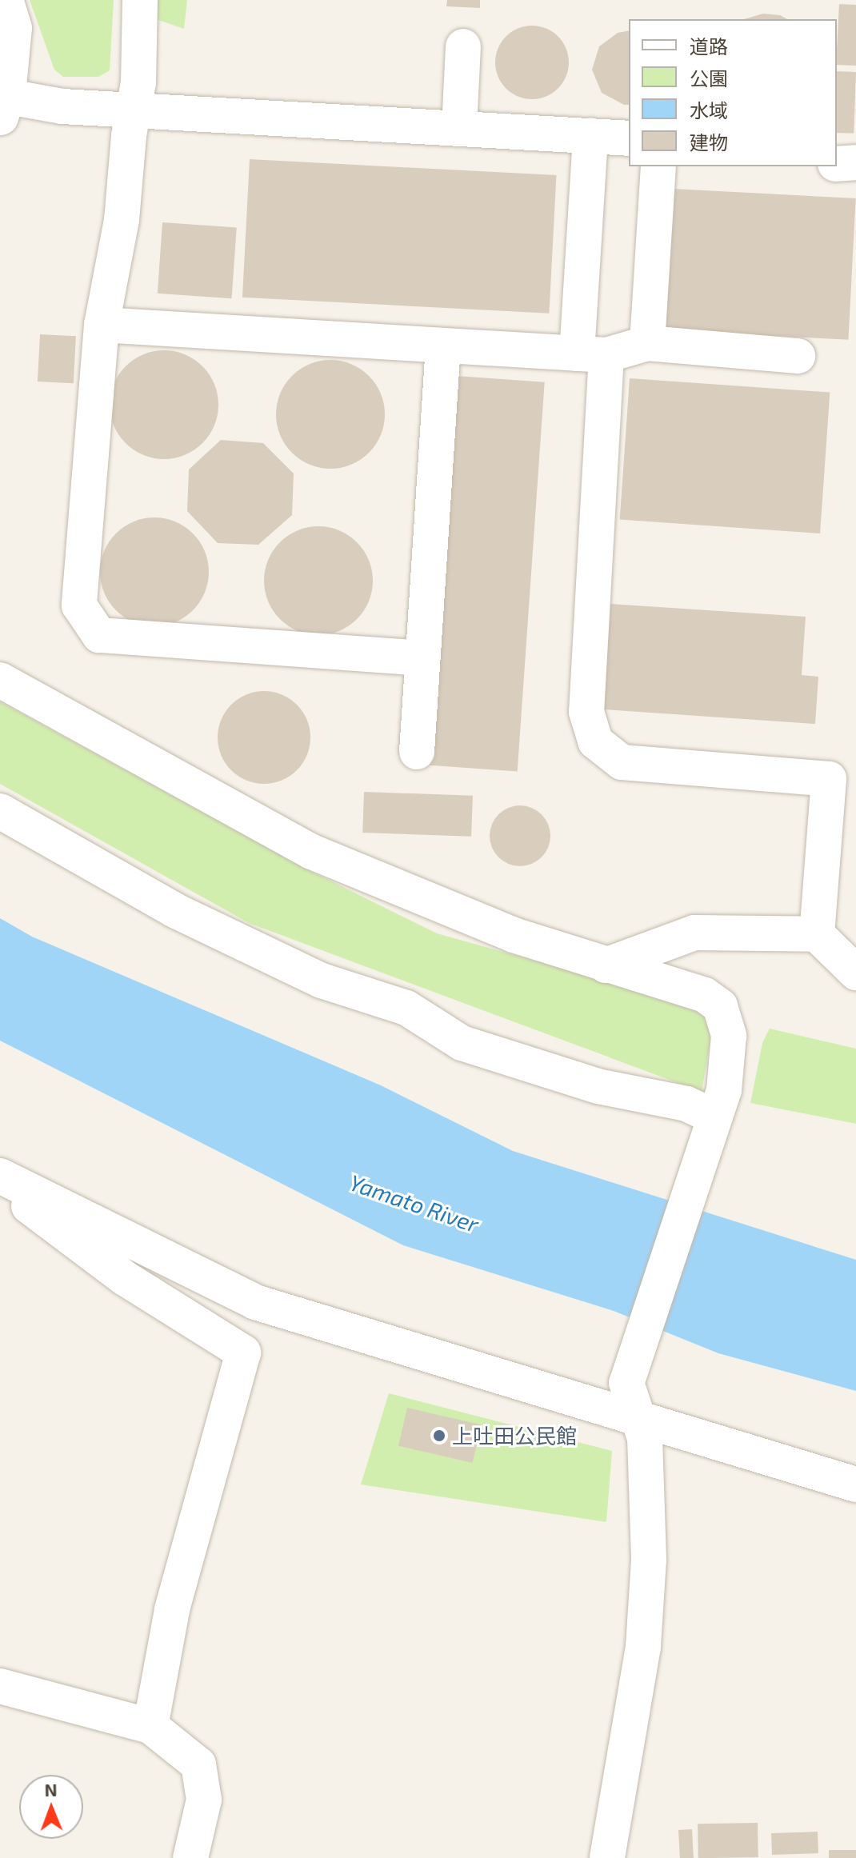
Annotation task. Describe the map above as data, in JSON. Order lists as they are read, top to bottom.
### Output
{
  "water": ["Yamato River"],
  "places": ["上吐田公民館"],
  "legend": [
    "道路",
    "公園",
    "水域",
    "建物"
  ],
  "north": "top"
}
